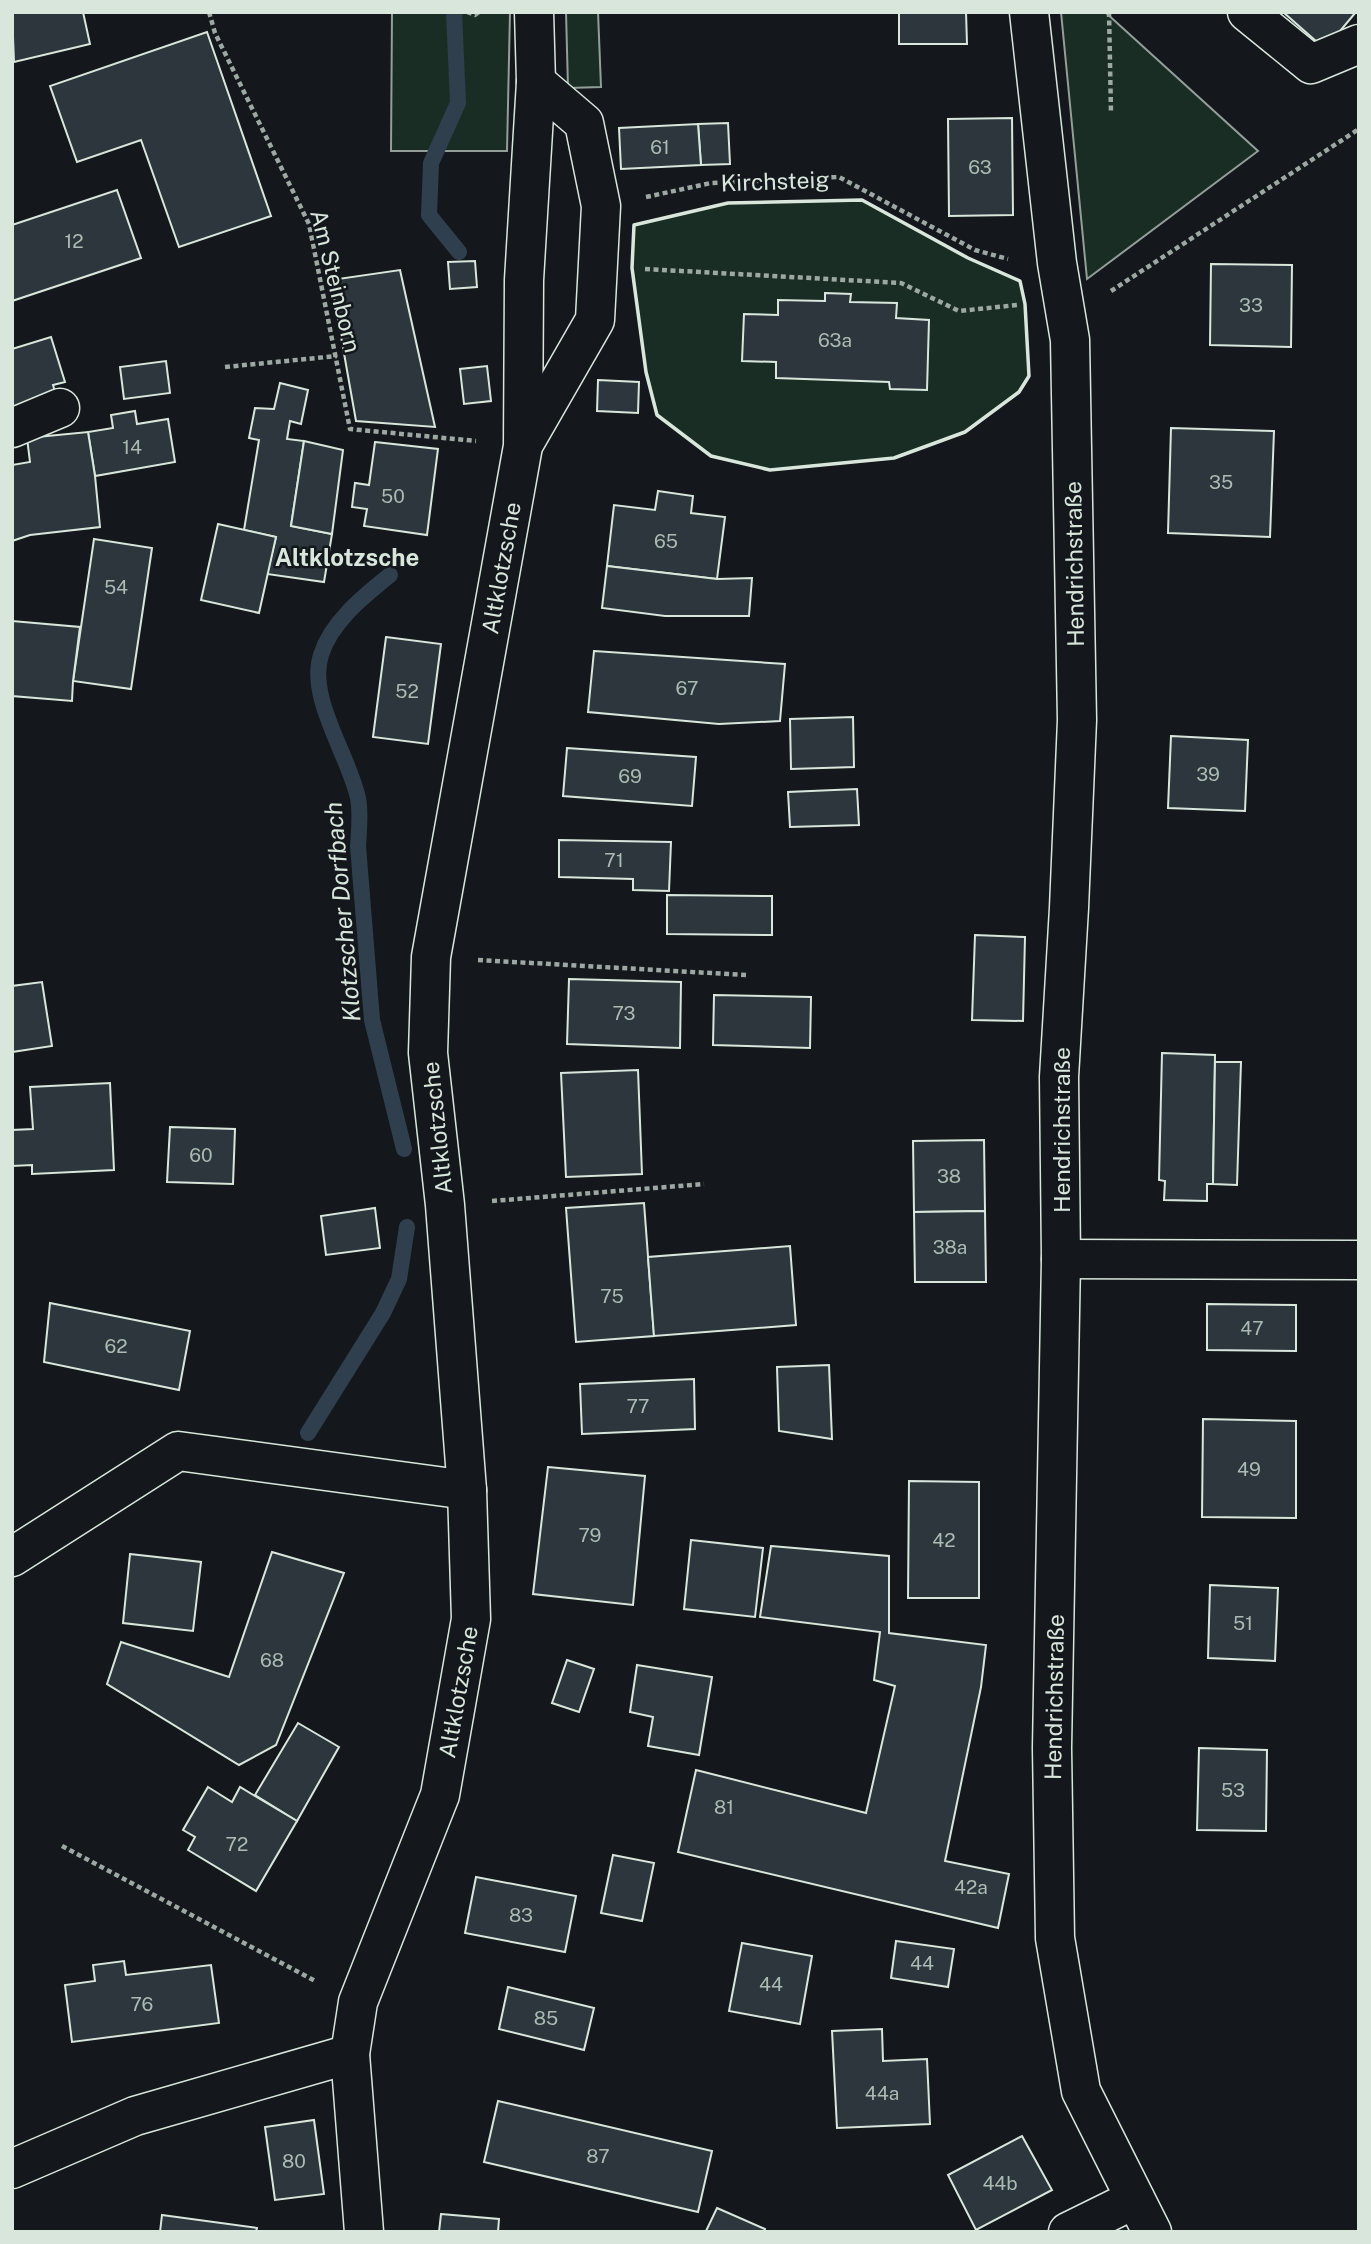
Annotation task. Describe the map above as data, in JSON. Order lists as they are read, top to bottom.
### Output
{
  "streets": {
    "street": ["Hendrichstraße", "Altklotzsche"],
    "path": ["Kirchsteig", "Am Steinborn"]
  },
  "crossings": [
    ["Kirchsteig", "Hendrichstraße"]
  ],
  "districts": ["Altklotzsche"],
  "water": ["Klotzscher Dorfbach"],
  "house_numbers": [
    "61",
    "63",
    "12",
    "33",
    "63a",
    "14",
    "35",
    "50",
    "65",
    "54",
    "67",
    "52",
    "39",
    "69",
    "71",
    "73",
    "60",
    "38",
    "38a",
    "75",
    "47",
    "62",
    "77",
    "49",
    "79",
    "42",
    "51",
    "68",
    "53",
    "81",
    "72",
    "42a",
    "83",
    "44",
    "44",
    "76",
    "85",
    "44a",
    "87",
    "80",
    "44b"
  ]
}
